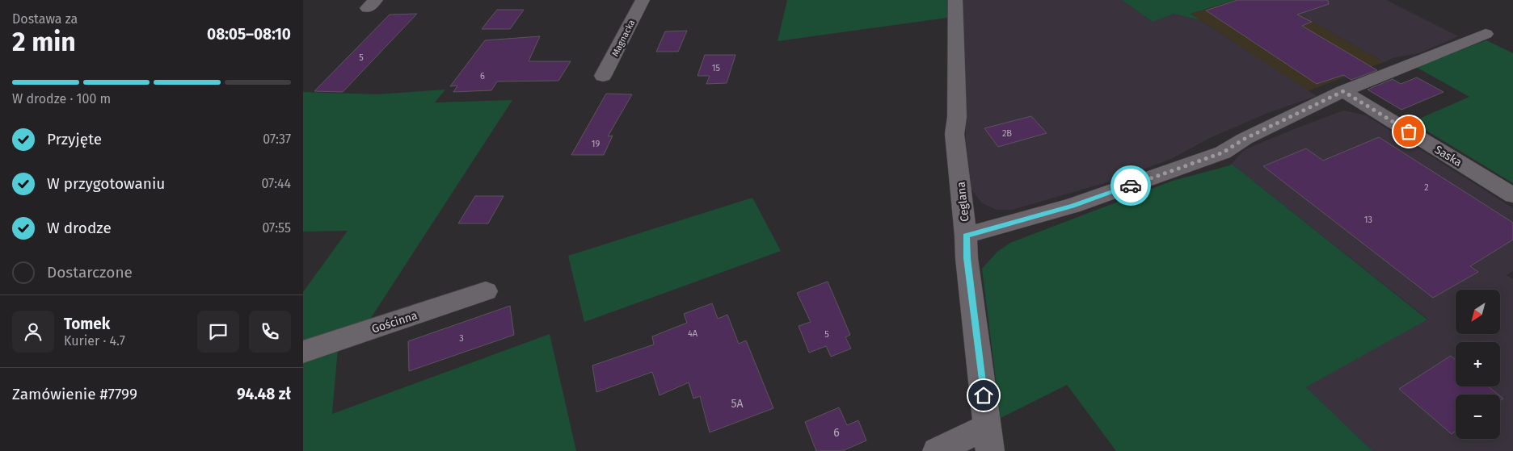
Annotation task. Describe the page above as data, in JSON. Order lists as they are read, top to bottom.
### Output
{
  "streets": {
    "street": [
      "Magnacka",
      "Saska",
      "Ceglana",
      "Gościnna"
    ]
  },
  "house_numbers": [
    "5",
    "15",
    "6",
    "2B",
    "19",
    "2",
    "13",
    "4A",
    "5",
    "3",
    "5A",
    "6"
  ],
  "north": "bottom left",
  "page": {
    "heading": ["2 min", "Dostawa za", "08:05–08:10"],
    "panel": [
      "Tomek",
      "Kurier · 4.7",
      "Zamówienie #7799",
      "94.48 zł"
    ],
    "bar": "W drodze · 100 m",
    "list": [
      ["Przyjęte", "07:37"],
      ["W przygotowaniu", "07:44"],
      ["W drodze", "07:55"],
      "Dostarczone"
    ],
    "map_buttons": ["+", "−"]
  }
}
